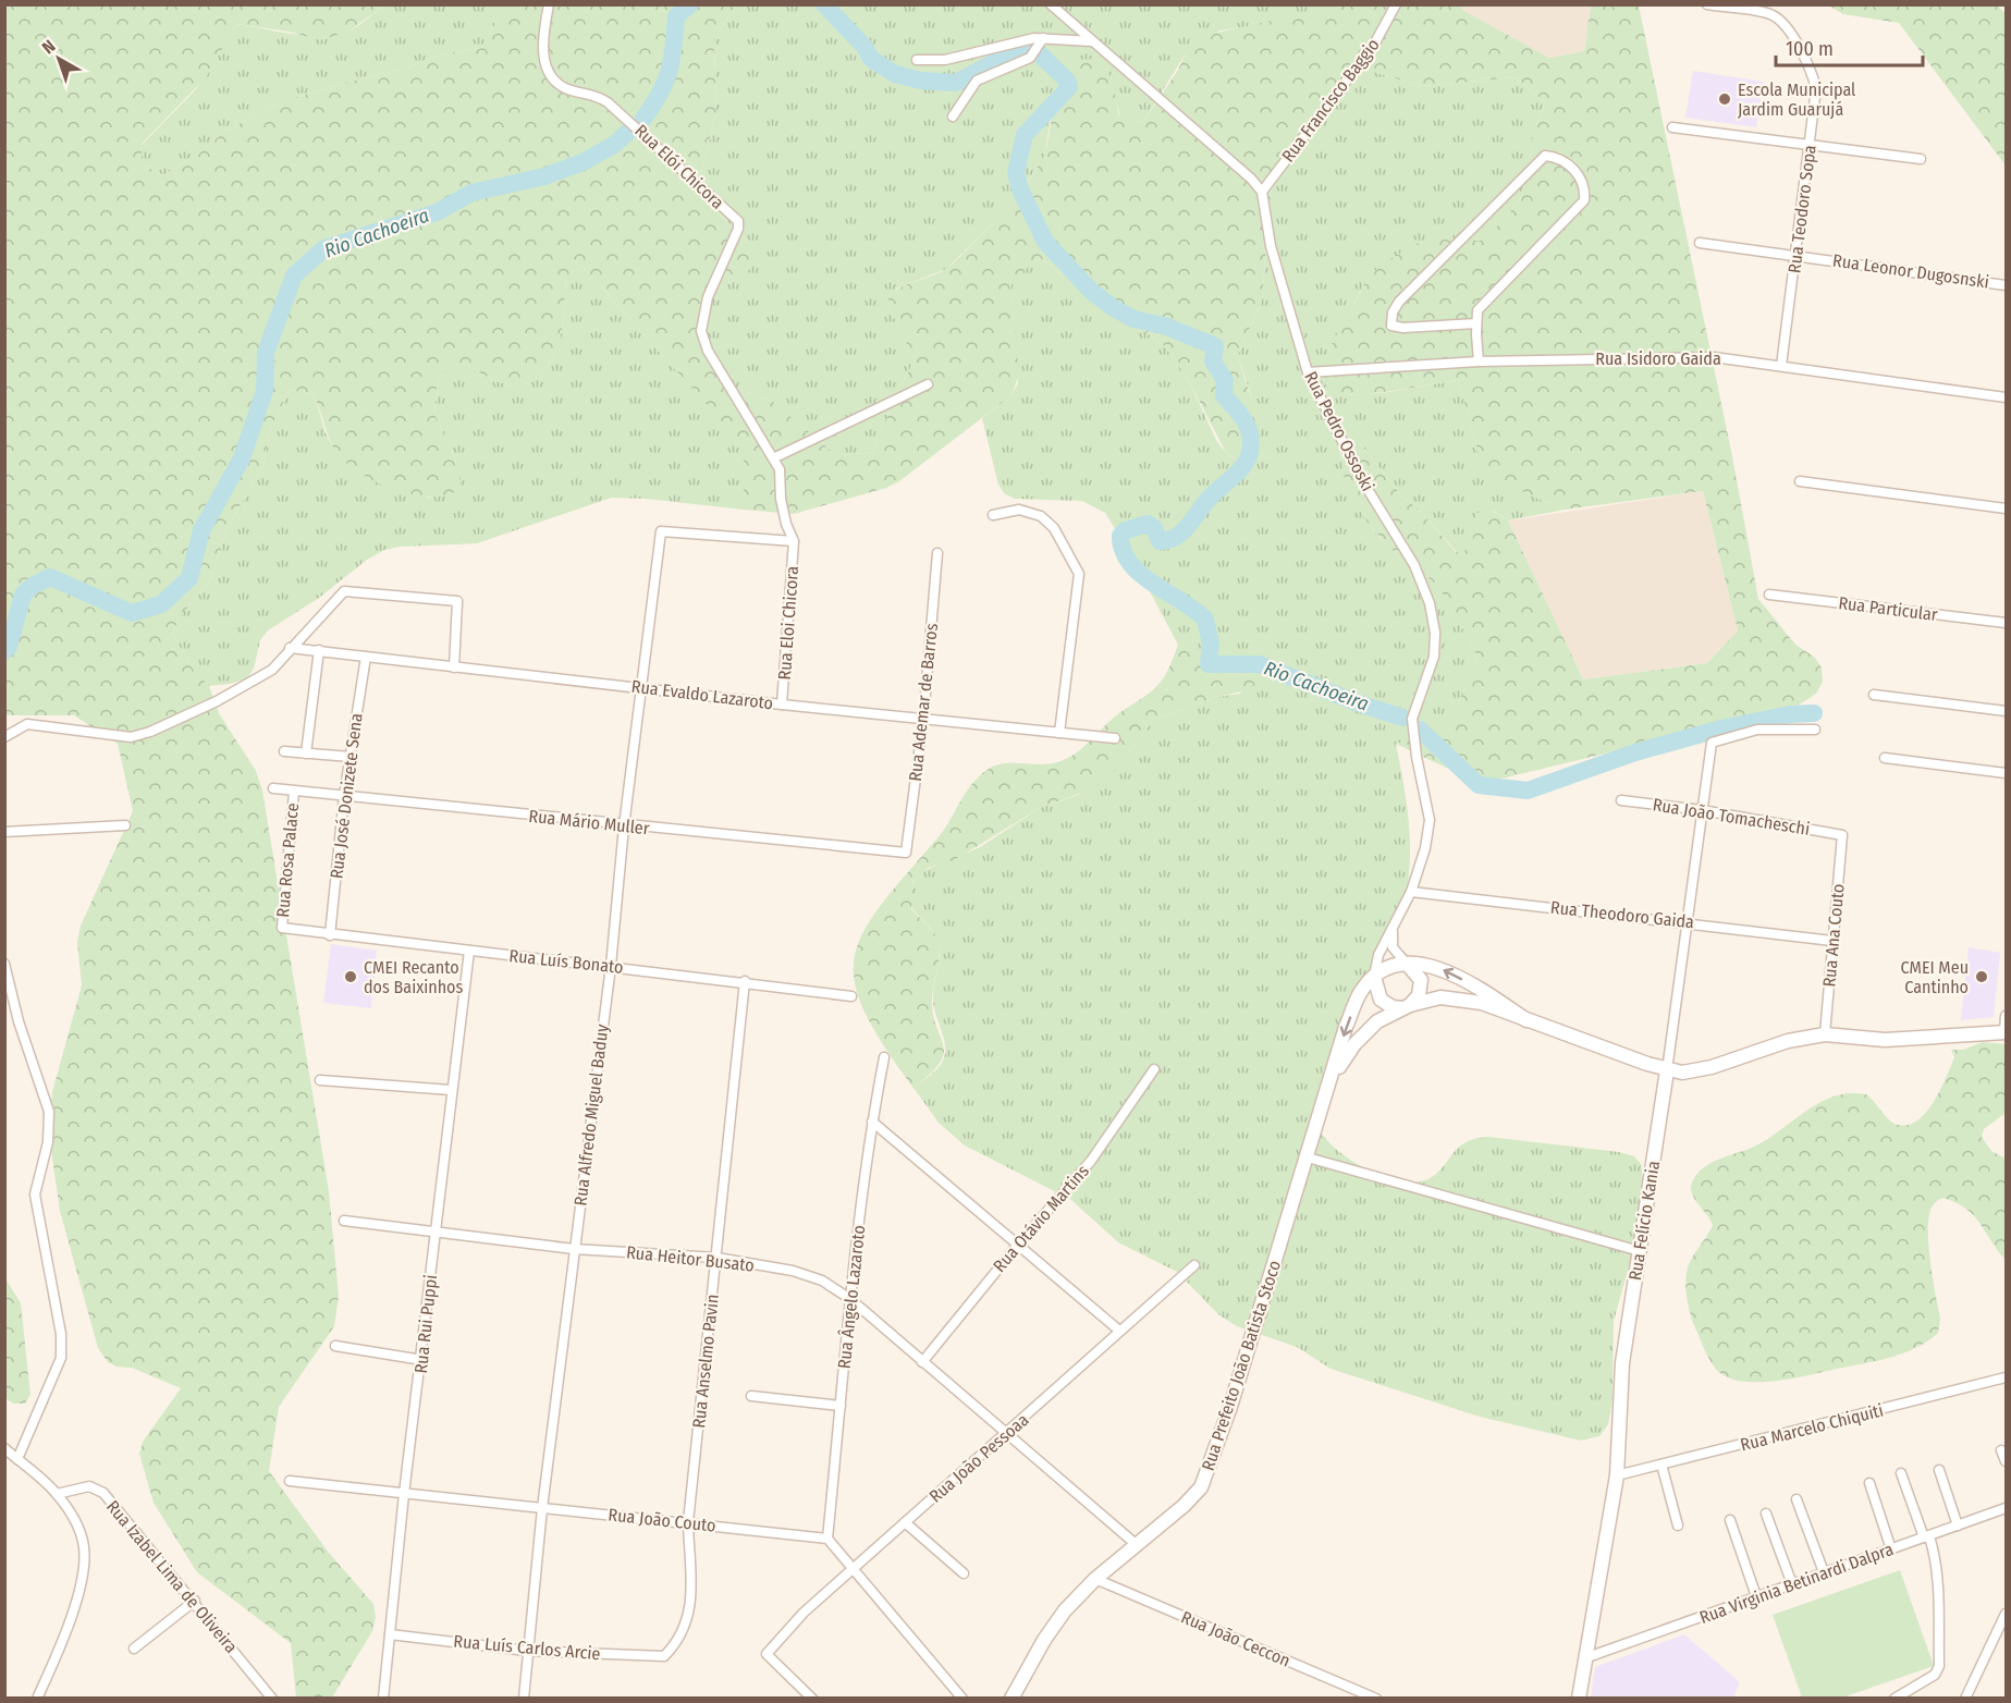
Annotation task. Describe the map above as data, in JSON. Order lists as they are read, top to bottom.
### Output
{
  "streets": {
    "main road": ["Rua Felício Kania", "Rua Prefeito João Batista Stoco"],
    "street": [
      "Rua Francisco Baggio",
      "Rua Elói Chicora",
      "Rua Teodoro Sopa",
      "Rua Leonor Dugosnski",
      "Rua Isidoro Gaida",
      "Rua Pedro Ossoski",
      "Rua Particular",
      "Rua Eloi Chicora",
      "Rua Evaldo Lazaroto",
      "Rua Ademar de Barros",
      "Rua José Donizete Sena",
      "Rua João Tomacheschi",
      "Rua Mário Muller",
      "Rua Rosa Palace",
      "Rua Theodoro Gaida",
      "Rua Ana Couto",
      "Rua Luís Bonato",
      "Rua Alfredo Miguel Baduy",
      "Rua Otávio Martins",
      "Rua Heitor Busato",
      "Rua Ângelo Lazaroto",
      "Rua Rui Puppi",
      "Rua Anselmo Pavin",
      "Rua Marcelo Chiquiti",
      "Rua João Pessoaa",
      "Rua João Couto",
      "Rua Izabel Lima de Oliveira",
      "Rua Virginia Betinardi Dalpra",
      "Rua João Ceccon",
      "Rua Luís Carlos Arcie"
    ]
  },
  "crossings": [
    ["Rua Francisco Baggio", "Rua Pedro Ossoski"],
    ["Rua Elói Chicora", "Rua Eloi Chicora"],
    ["Rua Elói Chicora", "Rua Alfredo Miguel Baduy"],
    ["Rua Teodoro Sopa", "Rua Leonor Dugosnski"],
    ["Rua Teodoro Sopa", "Rua Isidoro Gaida"],
    ["Rua Isidoro Gaida", "Rua Pedro Ossoski"],
    ["Rua Pedro Ossoski", "Rua Theodoro Gaida"],
    ["Rua Pedro Ossoski", "Rua Prefeito João Batista Stoco"],
    ["Rua Eloi Chicora", "Rua Evaldo Lazaroto"],
    ["Rua Eloi Chicora", "Rua Alfredo Miguel Baduy"],
    ["Rua Evaldo Lazaroto", "Rua Ademar de Barros"],
    ["Rua Evaldo Lazaroto", "Rua José Donizete Sena"],
    ["Rua Evaldo Lazaroto", "Rua Alfredo Miguel Baduy"],
    ["Rua Ademar de Barros", "Rua Mário Muller"],
    ["Rua José Donizete Sena", "Rua Mário Muller"],
    ["Rua José Donizete Sena", "Rua Luís Bonato"],
    ["Rua João Tomacheschi", "Rua Ana Couto"],
    ["Rua João Tomacheschi", "Rua Felício Kania"],
    ["Rua Mário Muller", "Rua Rosa Palace"],
    ["Rua Mário Muller", "Rua Alfredo Miguel Baduy"],
    ["Rua Rosa Palace", "Rua Luís Bonato"],
    ["Rua Theodoro Gaida", "Rua Ana Couto"],
    ["Rua Theodoro Gaida", "Rua Felício Kania"],
    ["Rua Ana Couto", "Rua Prefeito João Batista Stoco"],
    ["Rua Luís Bonato", "Rua Alfredo Miguel Baduy"],
    ["Rua Luís Bonato", "Rua Rui Puppi"],
    ["Rua Luís Bonato", "Rua Anselmo Pavin"],
    ["Rua Alfredo Miguel Baduy", "Rua Heitor Busato"],
    ["Rua Alfredo Miguel Baduy", "Rua João Couto"],
    ["Rua Alfredo Miguel Baduy", "Rua Luís Carlos Arcie"],
    ["Rua Otávio Martins", "Rua Heitor Busato"],
    ["Rua Felício Kania", "Rua Prefeito João Batista Stoco"],
    ["Rua Felício Kania", "Rua Marcelo Chiquiti"],
    ["Rua Felício Kania", "Rua Virginia Betinardi Dalpra"],
    ["Rua Heitor Busato", "Rua Ângelo Lazaroto"],
    ["Rua Heitor Busato", "Rua Rui Puppi"],
    ["Rua Heitor Busato", "Rua Anselmo Pavin"],
    ["Rua Heitor Busato", "Rua Prefeito João Batista Stoco"],
    ["Rua Heitor Busato", "Rua João Pessoaa"],
    ["Rua Ângelo Lazaroto", "Rua João Couto"],
    ["Rua Rui Puppi", "Rua João Couto"],
    ["Rua Rui Puppi", "Rua Luís Carlos Arcie"],
    ["Rua Anselmo Pavin", "Rua João Couto"],
    ["Rua Anselmo Pavin", "Rua Luís Carlos Arcie"],
    ["Rua Prefeito João Batista Stoco", "Rua João Ceccon"]
  ],
  "water": ["Rio Cachoeira"],
  "places": ["Escola Municipal Jardim Guarujá", "CMEI Recanto dos Baixinhos", "CMEI Meu Cantinho"],
  "scale_bar": "100 m",
  "north": "top left"
}
